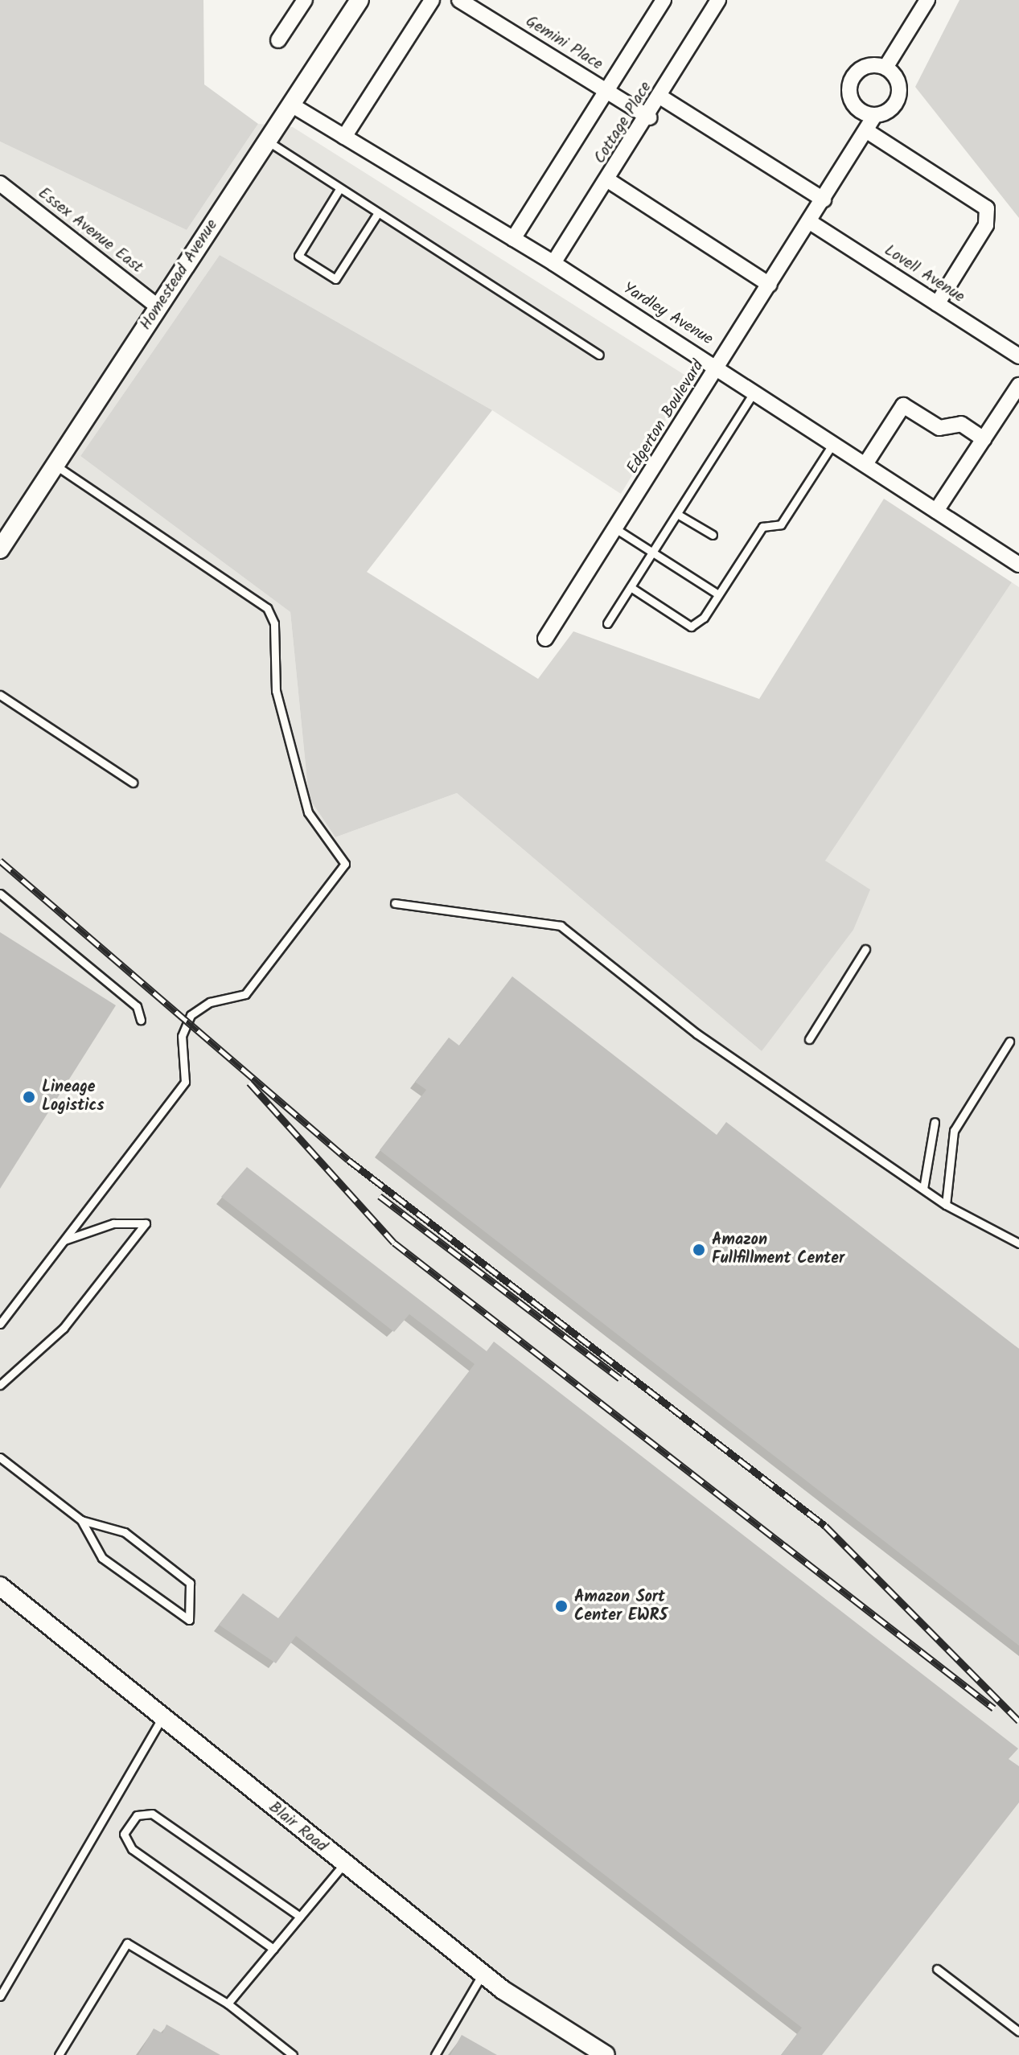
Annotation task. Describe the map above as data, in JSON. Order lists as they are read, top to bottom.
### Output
{
  "streets": {
    "street": [
      "Gemini Place",
      "Cottage Place",
      "Essex Avenue East",
      "Lovell Avenue",
      "Homestead Avenue",
      "Yardley Avenue",
      "Edgerton Boulevard",
      "Blair Road"
    ]
  },
  "crossings": [
    ["Gemini Place", "Cottage Place"],
    ["Cottage Place", "Yardley Avenue"],
    ["Essex Avenue East", "Homestead Avenue"],
    ["Lovell Avenue", "Edgerton Boulevard"],
    ["Homestead Avenue", "Yardley Avenue"],
    ["Yardley Avenue", "Edgerton Boulevard"]
  ],
  "places": ["Lineage Logistics", "Amazon Fullfillment Center", "Amazon Sort Center EWR5"]
}
